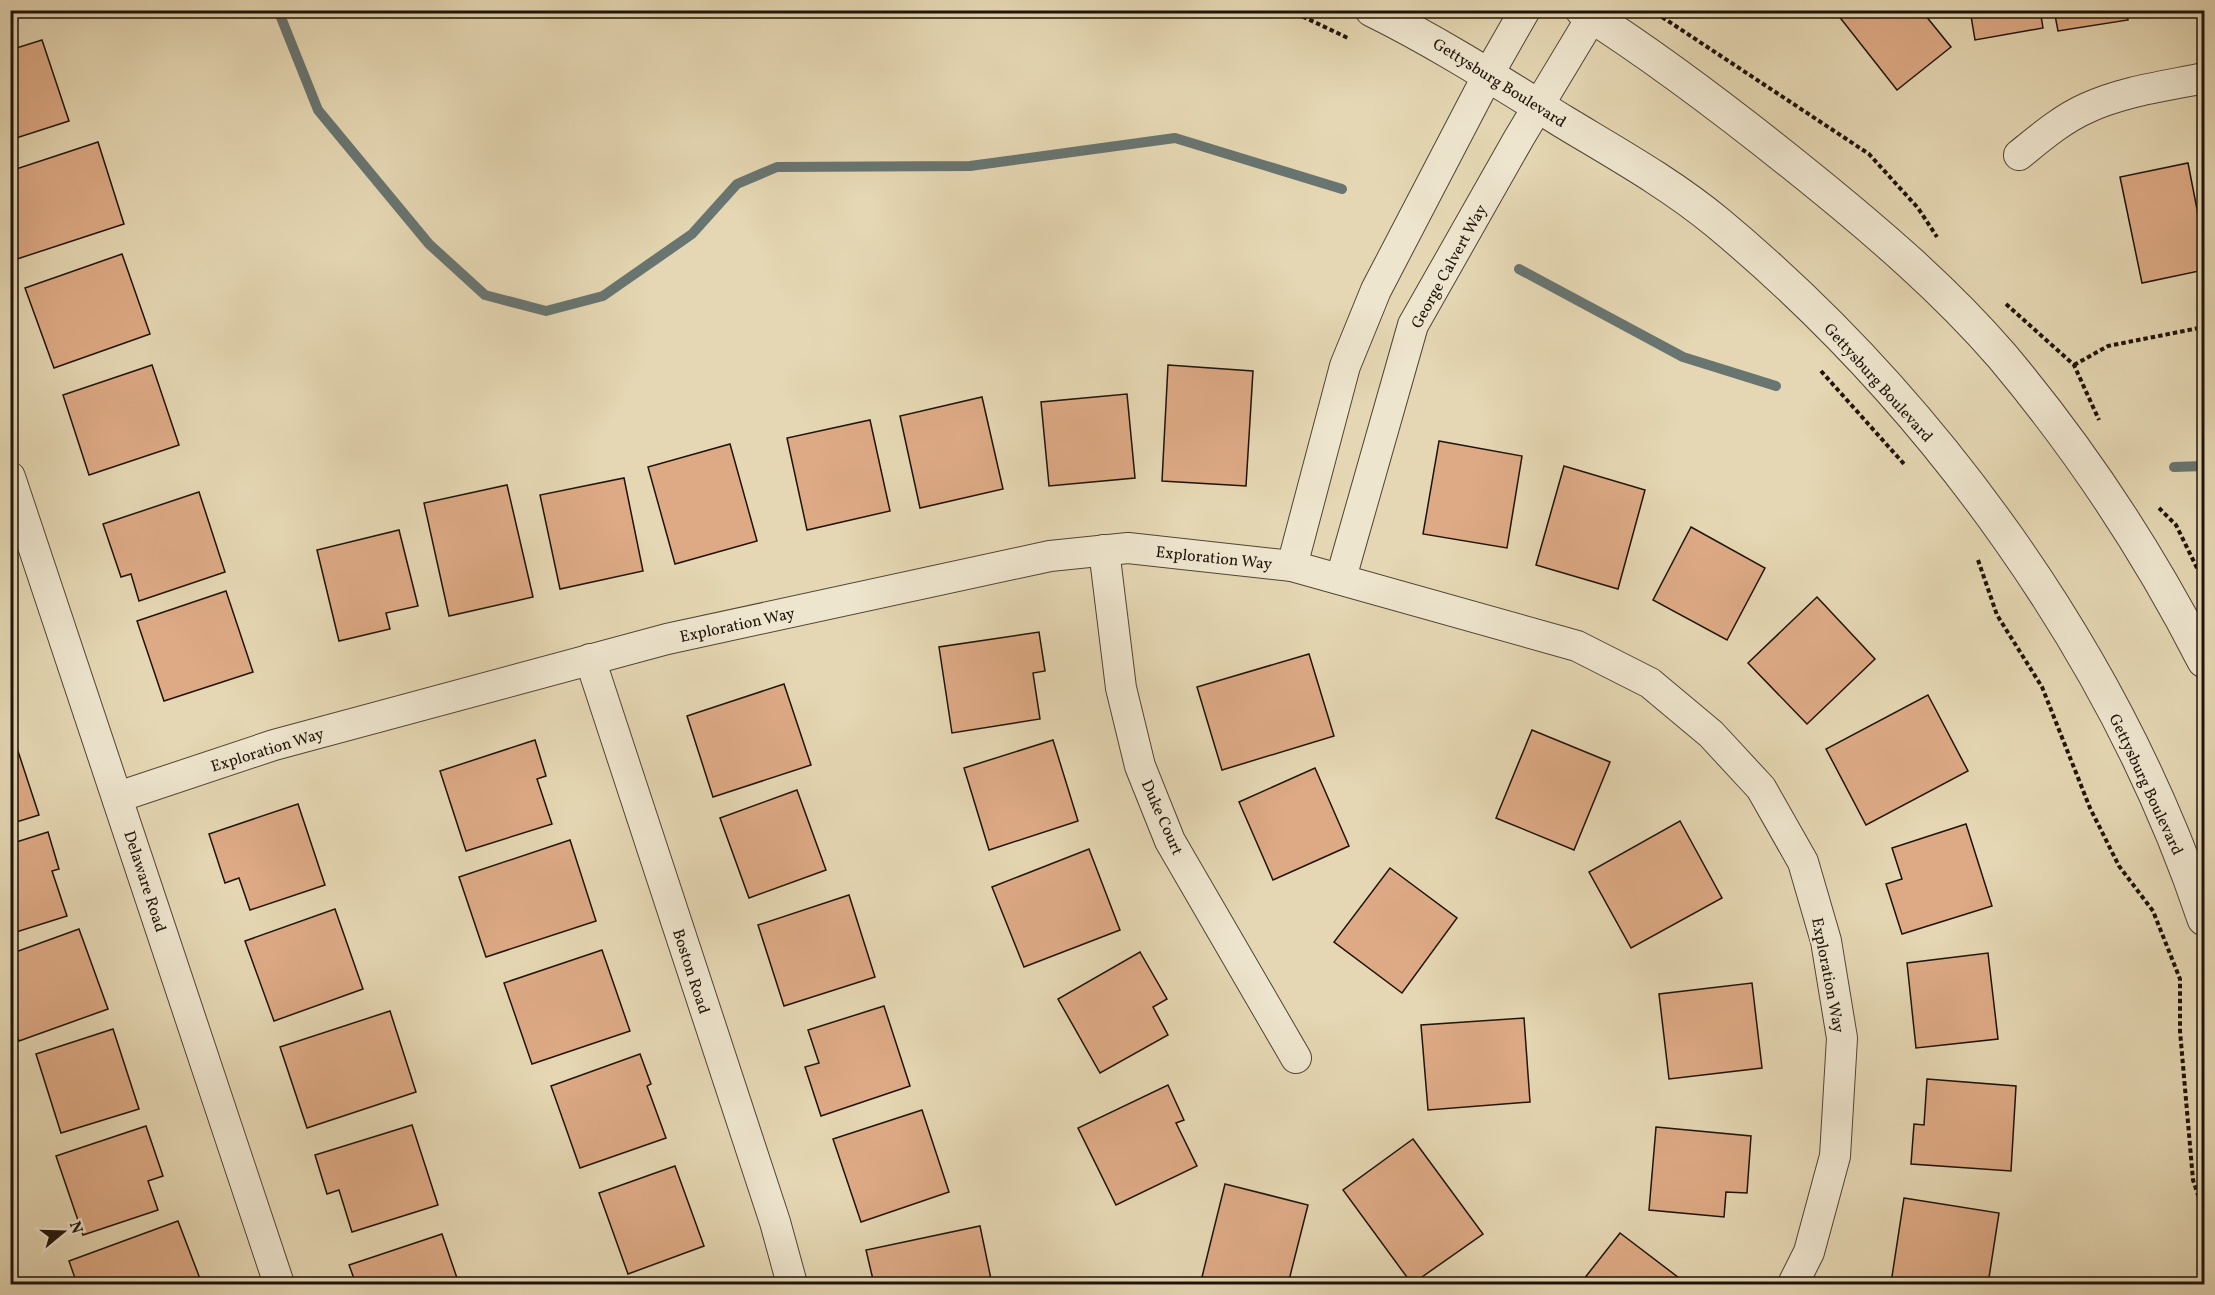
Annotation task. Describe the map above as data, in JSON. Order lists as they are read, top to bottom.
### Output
{
  "streets": {
    "street": [
      "Gettysburg Boulevard",
      "George Calvert Way",
      "Exploration Way",
      "Duke Court",
      "Delaware Road",
      "Boston Road"
    ]
  },
  "crossings": [
    ["Gettysburg Boulevard", "George Calvert Way"],
    ["George Calvert Way", "Exploration Way"],
    ["Exploration Way", "Duke Court"],
    ["Exploration Way", "Delaware Road"],
    ["Exploration Way", "Boston Road"]
  ],
  "north": "right"
}
